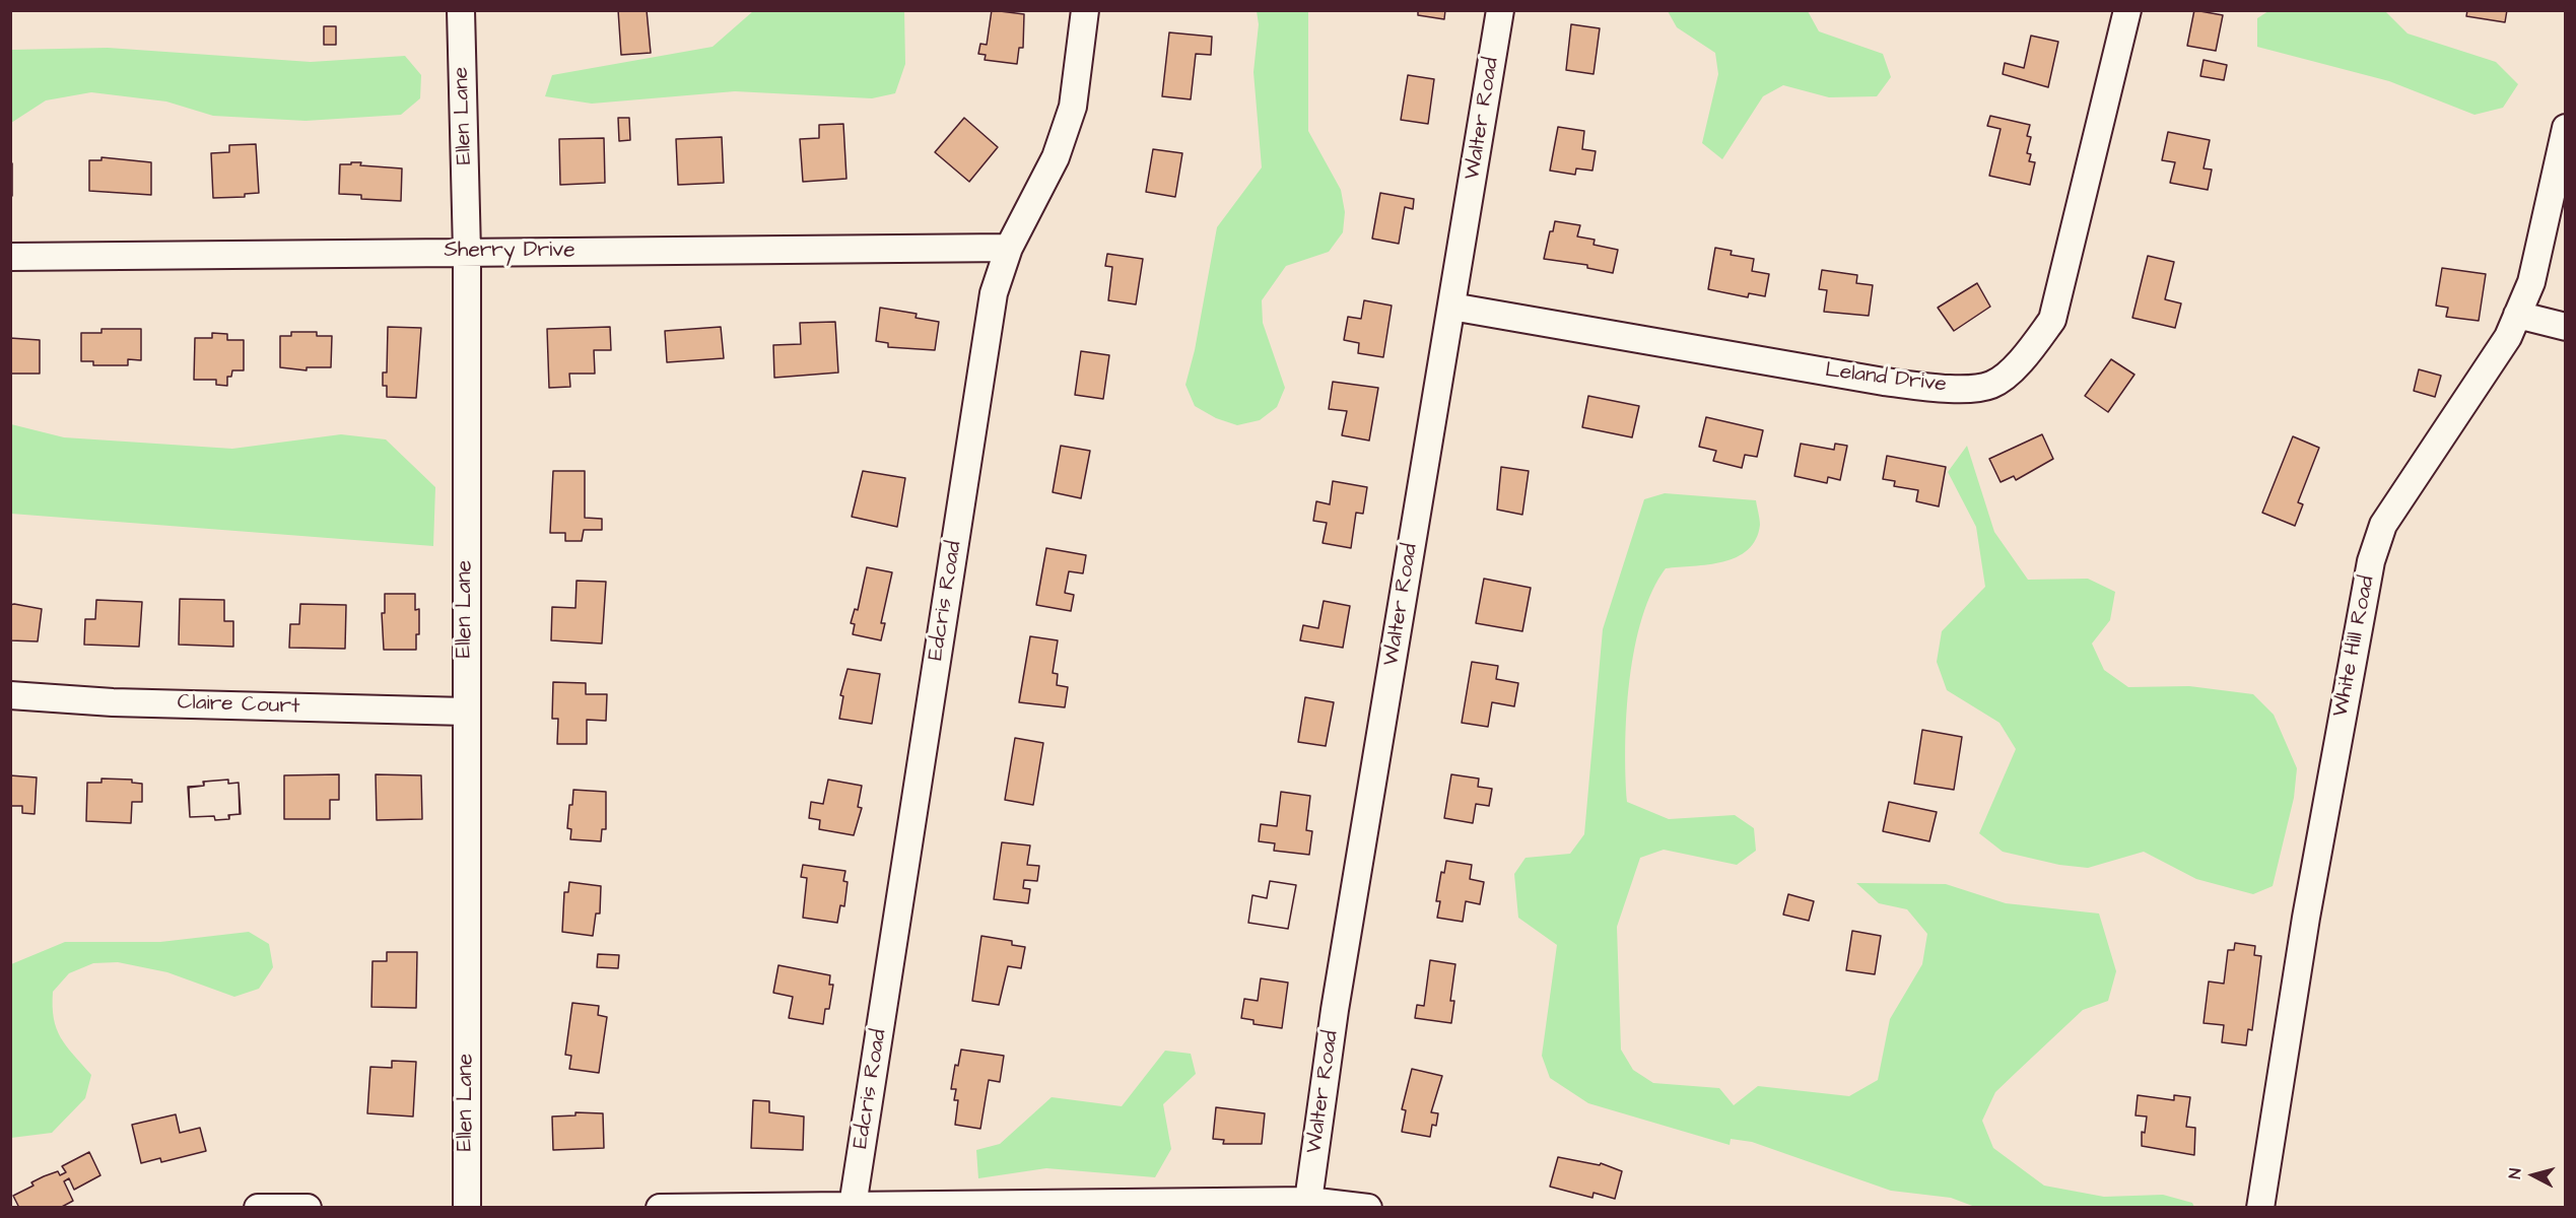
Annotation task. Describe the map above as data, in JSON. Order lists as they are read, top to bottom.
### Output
{
  "streets": {
    "street": [
      "Ellen Lane",
      "Walter Road",
      "Sherry Drive",
      "Leland Drive",
      "Edcris Road",
      "White Hill Road",
      "Claire Court"
    ]
  },
  "crossings": [
    ["Ellen Lane", "Sherry Drive"],
    ["Ellen Lane", "Claire Court"],
    ["Walter Road", "Leland Drive"],
    ["Sherry Drive", "Edcris Road"]
  ],
  "north": "left"
}
